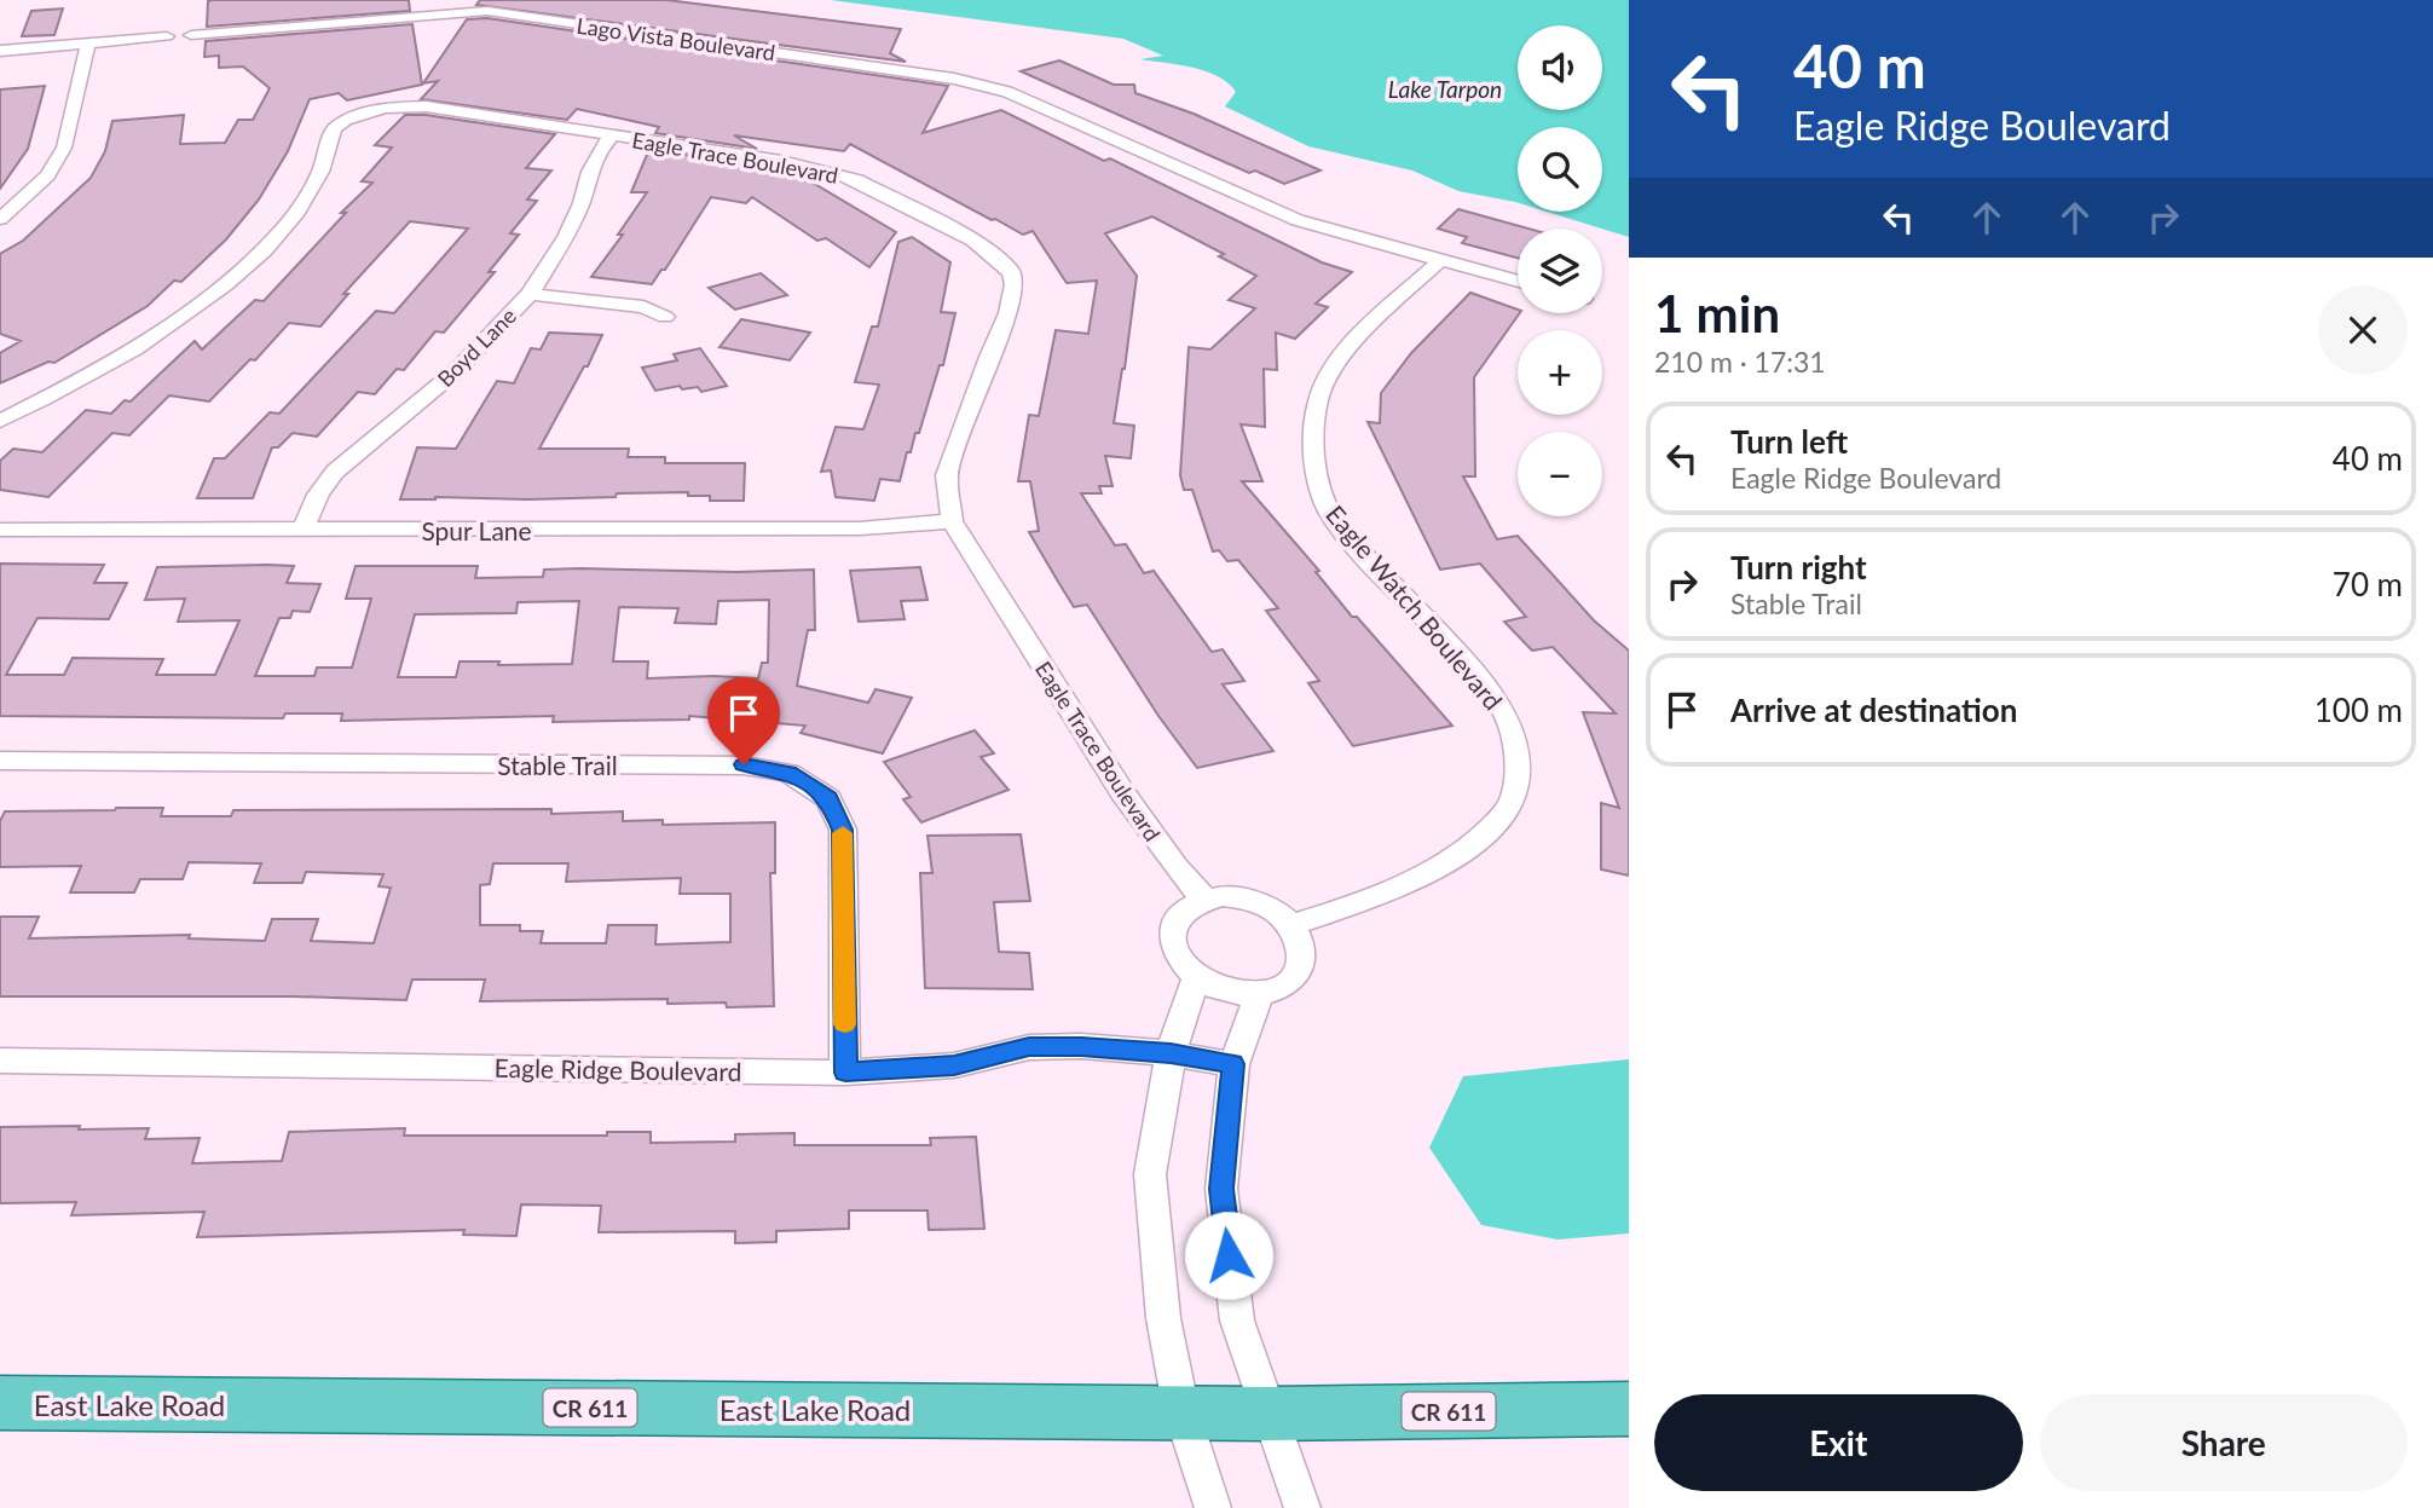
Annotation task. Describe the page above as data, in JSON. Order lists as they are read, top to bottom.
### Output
{
  "streets": {
    "main road": ["East Lake Road", "CR 611"],
    "street": [
      "Lago Vista Boulevard",
      "Eagle Trace Boulevard",
      "Boyd Lane",
      "Spur Lane",
      "Eagle Watch Boulevard",
      "Stable Trail",
      "Eagle Ridge Boulevard"
    ]
  },
  "crossings": [
    ["Lago Vista Boulevard", "Eagle Watch Boulevard"],
    ["Eagle Trace Boulevard", "Boyd Lane"],
    ["Eagle Trace Boulevard", "Spur Lane"],
    ["Eagle Trace Boulevard", "Eagle Watch Boulevard"],
    ["Boyd Lane", "Spur Lane"],
    ["Stable Trail", "Eagle Ridge Boulevard"]
  ],
  "water": ["Lake Tarpon"],
  "page": {
    "turn": ["40 m", "Eagle Ridge Boulevard"],
    "map_buttons": ["+", "−"],
    "heading": ["1 min", "210 m · 17:31"],
    "list": [
      {
        "name": "Turn left",
        "note": "Eagle Ridge Boulevard",
        "value": "40 m"
      },
      {
        "name": "Turn right",
        "note": "Stable Trail",
        "value": "70 m"
      },
      {
        "name": "Arrive at destination",
        "value": "100 m"
      }
    ],
    "buttons": ["Exit", "Share"]
  }
}
